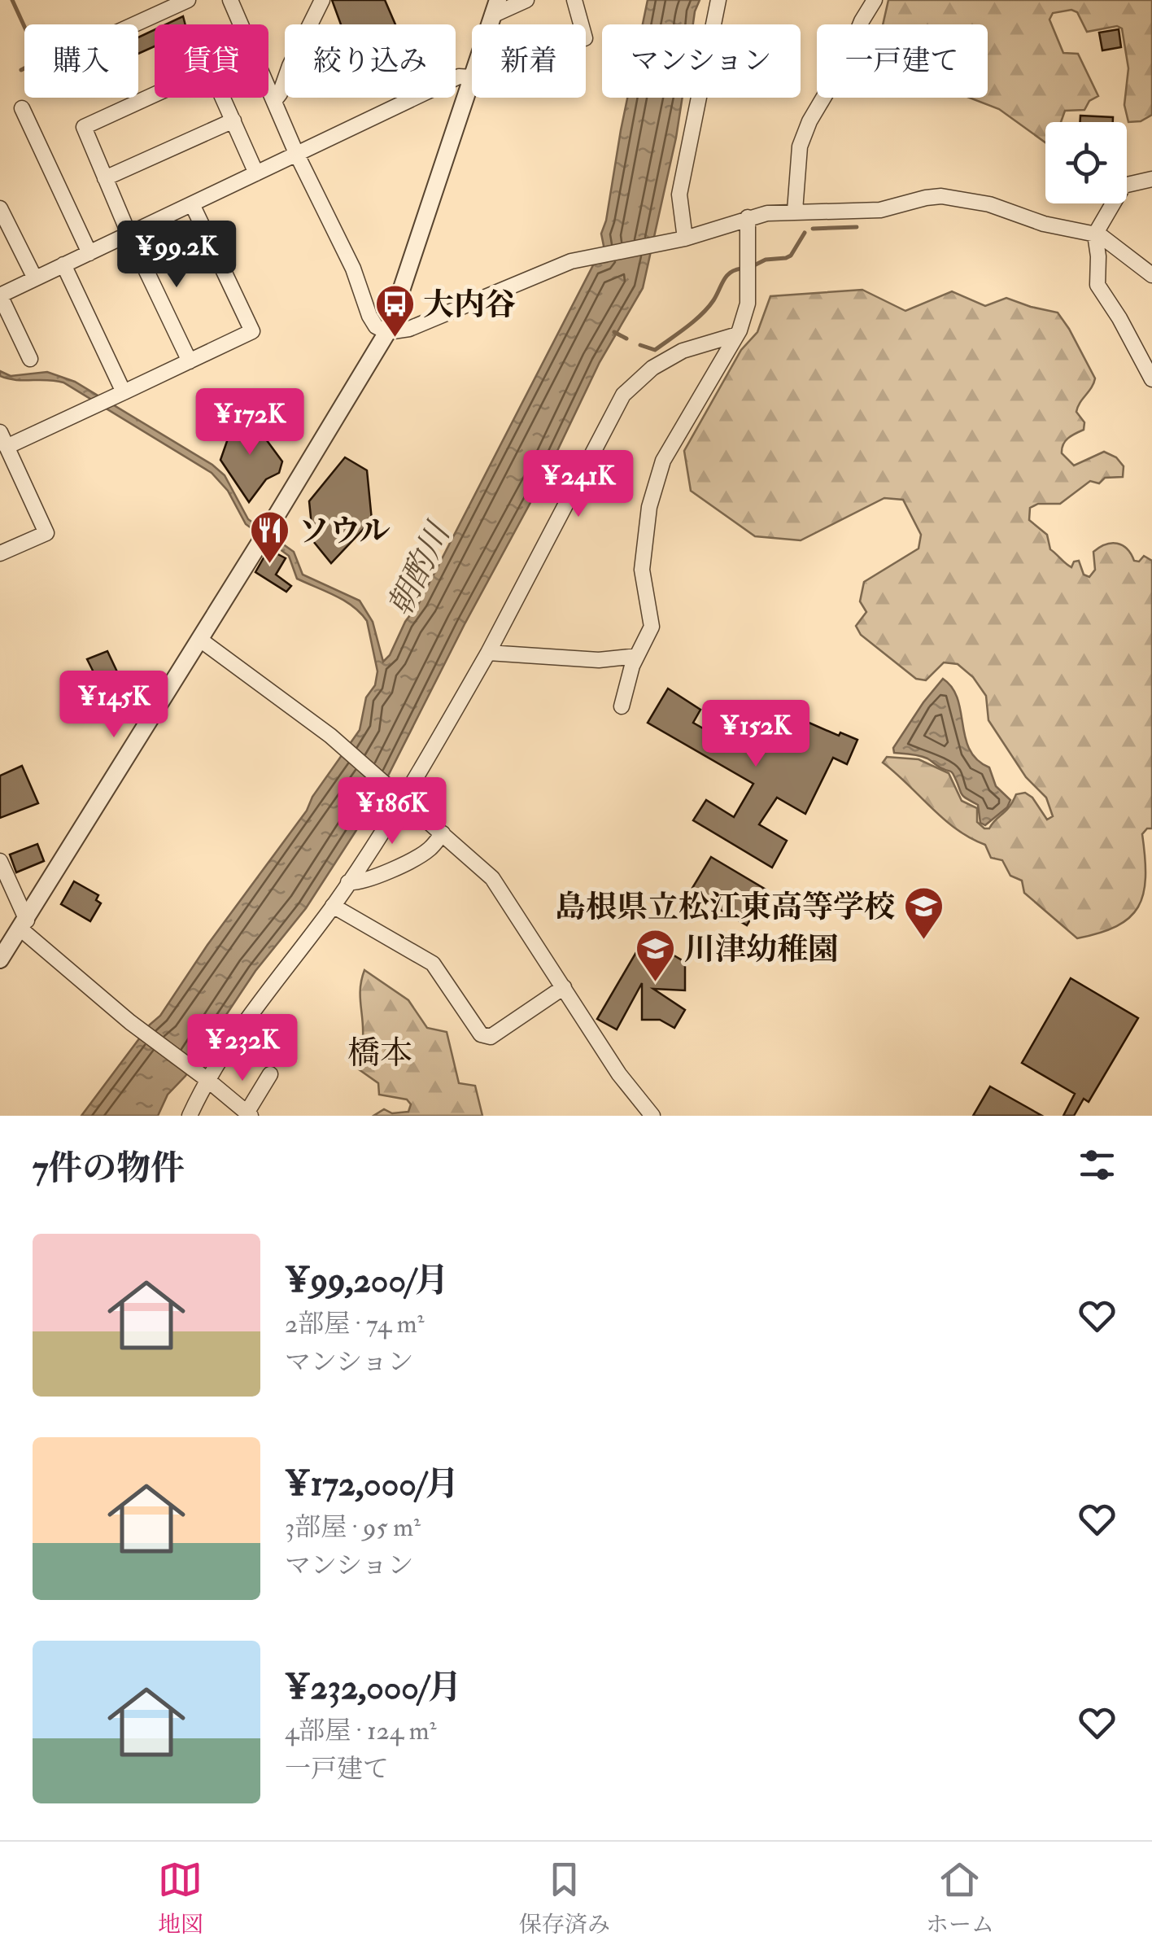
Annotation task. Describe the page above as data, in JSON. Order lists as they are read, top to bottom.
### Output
{
  "districts": ["橋本"],
  "water": ["朝酌川"],
  "places": {
    "bus stop": ["大内谷"],
    "restaurant": ["ソウル"],
    "school or university": ["島根県立松江東高等学校", "川津幼稚園"]
  },
  "page": {
    "chip": [
      "購入",
      "賃貸",
      "絞り込み",
      "新着",
      "マンション",
      "一戸建て"
    ],
    "price": [
      "¥99.2K",
      "¥172K",
      "¥241K",
      "¥145K",
      "¥152K",
      "¥186K",
      "¥232K"
    ],
    "heading": "7件の物件",
    "list": [
      {
        "name": "¥99,200/月",
        "note": "2部屋 · 74 m² · マンション"
      },
      {
        "name": "¥172,000/月",
        "note": "3部屋 · 95 m² · マンション"
      },
      {
        "name": "¥232,000/月",
        "note": "4部屋 · 124 m² · 一戸建て"
      }
    ],
    "tabs": ["地図", "保存済み", "ホーム"]
  }
}
